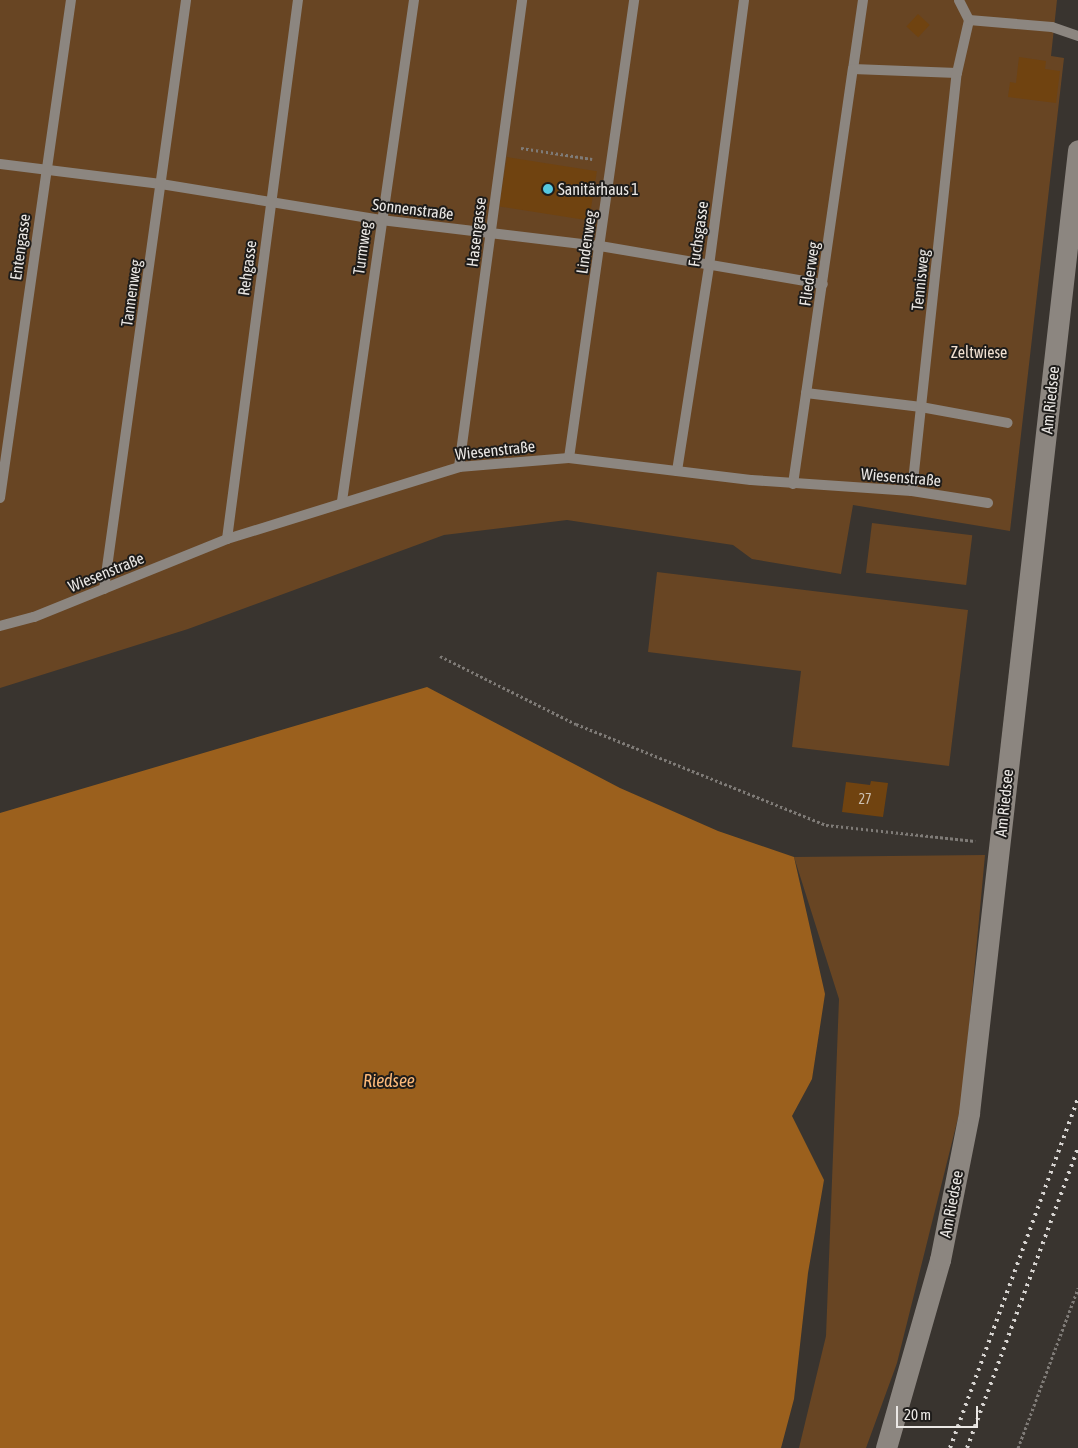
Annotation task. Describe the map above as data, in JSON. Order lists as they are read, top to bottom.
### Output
{
  "streets": {
    "street": ["Am Riedsee"],
    "lane": [
      "Sonnenstraße",
      "Hasengasse",
      "Fuchsgasse",
      "Lindenweg",
      "Entengasse",
      "Turmweg",
      "Rehgasse",
      "Fliederweg",
      "Tennisweg",
      "Tannenweg",
      "Wiesenstraße"
    ]
  },
  "crossings": [
    ["Sonnenstraße", "Hasengasse"],
    ["Sonnenstraße", "Fuchsgasse"],
    ["Sonnenstraße", "Lindenweg"],
    ["Sonnenstraße", "Entengasse"],
    ["Sonnenstraße", "Turmweg"],
    ["Sonnenstraße", "Rehgasse"],
    ["Sonnenstraße", "Fliederweg"],
    ["Sonnenstraße", "Tannenweg"],
    ["Hasengasse", "Wiesenstraße"],
    ["Fuchsgasse", "Wiesenstraße"],
    ["Lindenweg", "Wiesenstraße"],
    ["Turmweg", "Wiesenstraße"],
    ["Rehgasse", "Wiesenstraße"],
    ["Fliederweg", "Wiesenstraße"],
    ["Tennisweg", "Wiesenstraße"],
    ["Tannenweg", "Wiesenstraße"]
  ],
  "water": ["Riedsee"],
  "parks": ["Zeltwiese"],
  "places": ["Sanitärhaus 1"],
  "house_numbers": ["27"],
  "scale_bar": "20 m"
}
